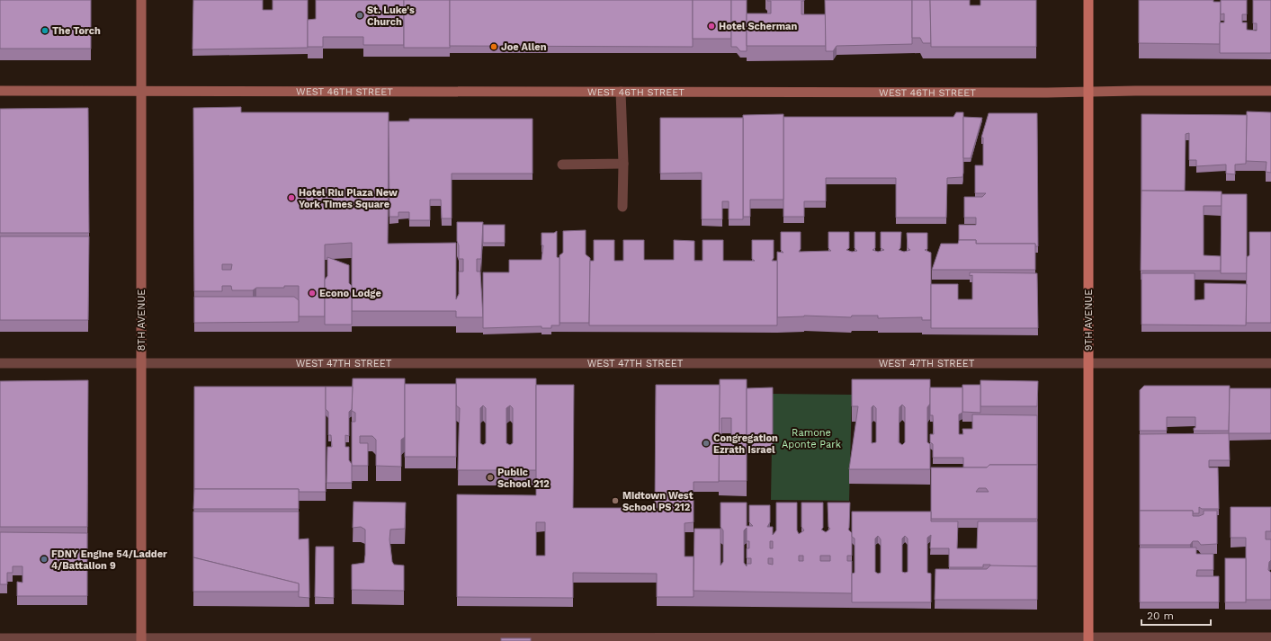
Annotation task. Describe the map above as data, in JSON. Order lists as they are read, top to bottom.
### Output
{
  "streets": {
    "main road": ["WEST 46TH STREET", "8TH AVENUE", "9TH AVENUE"],
    "street": ["WEST 47TH STREET"]
  },
  "crossings": [
    ["WEST 46TH STREET", "8TH AVENUE"],
    ["WEST 46TH STREET", "9TH AVENUE"],
    ["8TH AVENUE", "WEST 47TH STREET"],
    ["9TH AVENUE", "WEST 47TH STREET"]
  ],
  "parks": ["Ramone Aponte Park"],
  "places": [
    "St. Luke's Church",
    "Hotel Scherman",
    "The Torch",
    "Joe Allen",
    "Hotel Riu Plaza New York Times Square",
    "Econo Lodge",
    "Congregation Ezrath Israel",
    "Public School 212",
    "Midtown West School PS 212",
    "FDNY Engine 54/Ladder 4/Battalion 9"
  ],
  "scale_bar": "20 m"
}
